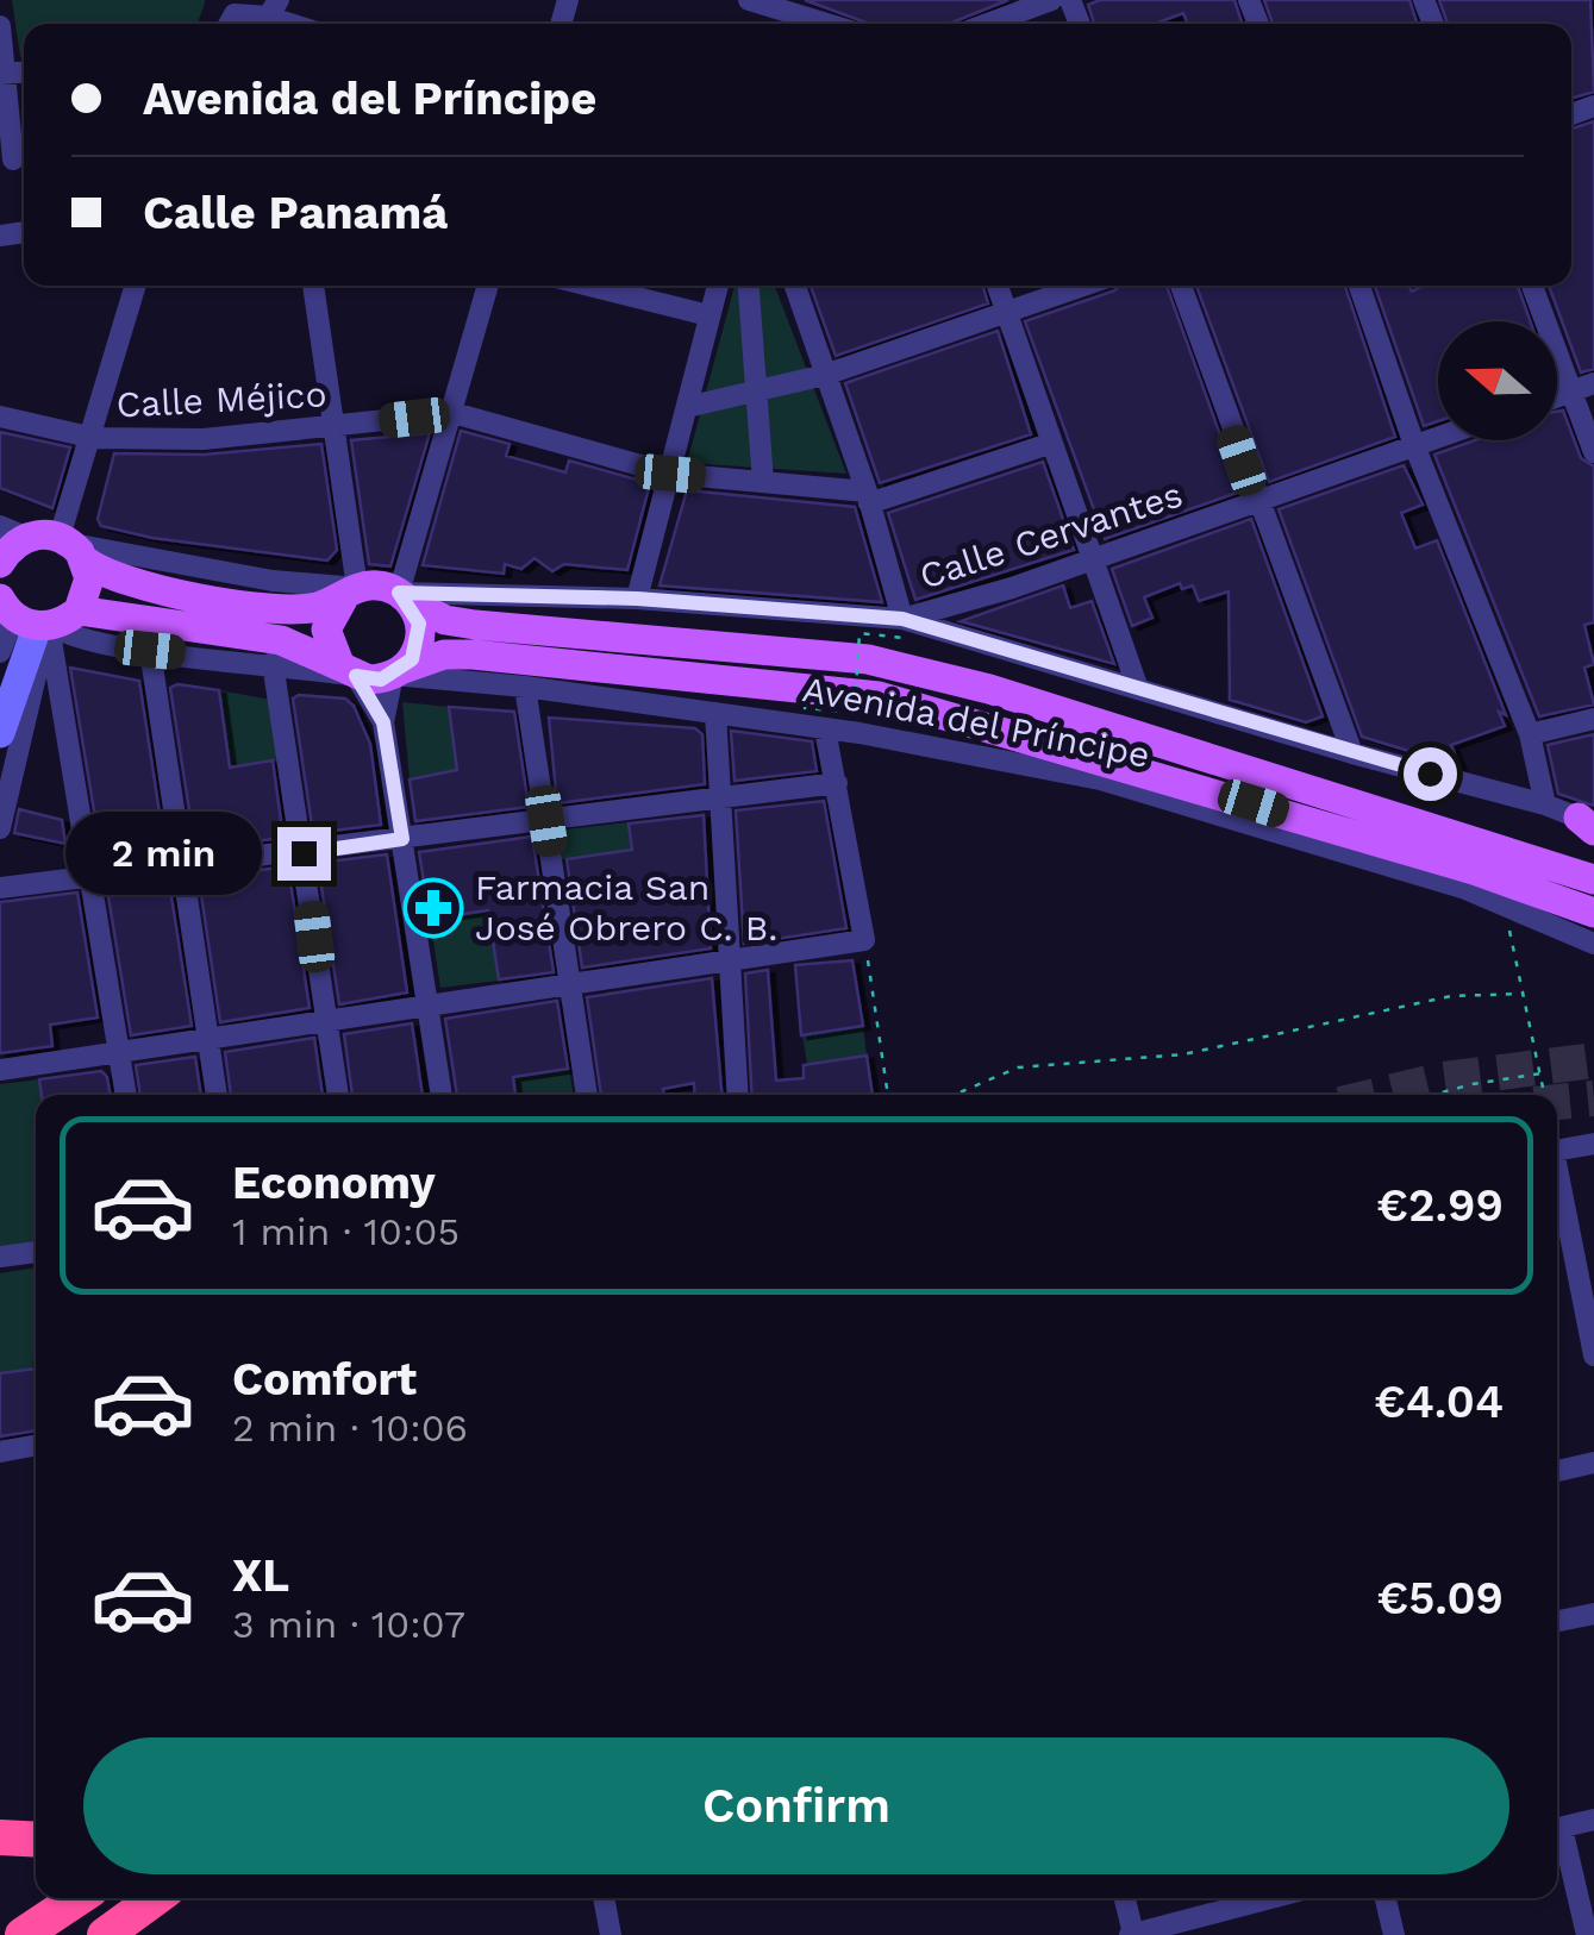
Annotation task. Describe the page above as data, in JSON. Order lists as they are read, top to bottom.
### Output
{
  "streets": {
    "main road": ["Avenida del Príncipe"],
    "street": ["Calle Méjico", "Calle Cervantes"]
  },
  "crossings": [
    ["Calle Cervantes", "Avenida del Príncipe"]
  ],
  "places": {
    "pharmacy": ["Farmacia San José Obrero C. B."]
  },
  "north": "left",
  "page": {
    "banner": ["Avenida del Príncipe", "Calle Panamá"],
    "bubble": "2 min",
    "list": [
      {
        "name": "Economy",
        "note": "1 min · 10:05",
        "value": "€2.99"
      },
      {
        "name": "Comfort",
        "note": "2 min · 10:06",
        "value": "€4.04"
      },
      {
        "name": "XL",
        "note": "3 min · 10:07",
        "value": "€5.09"
      }
    ],
    "buttons": "Confirm"
  }
}
